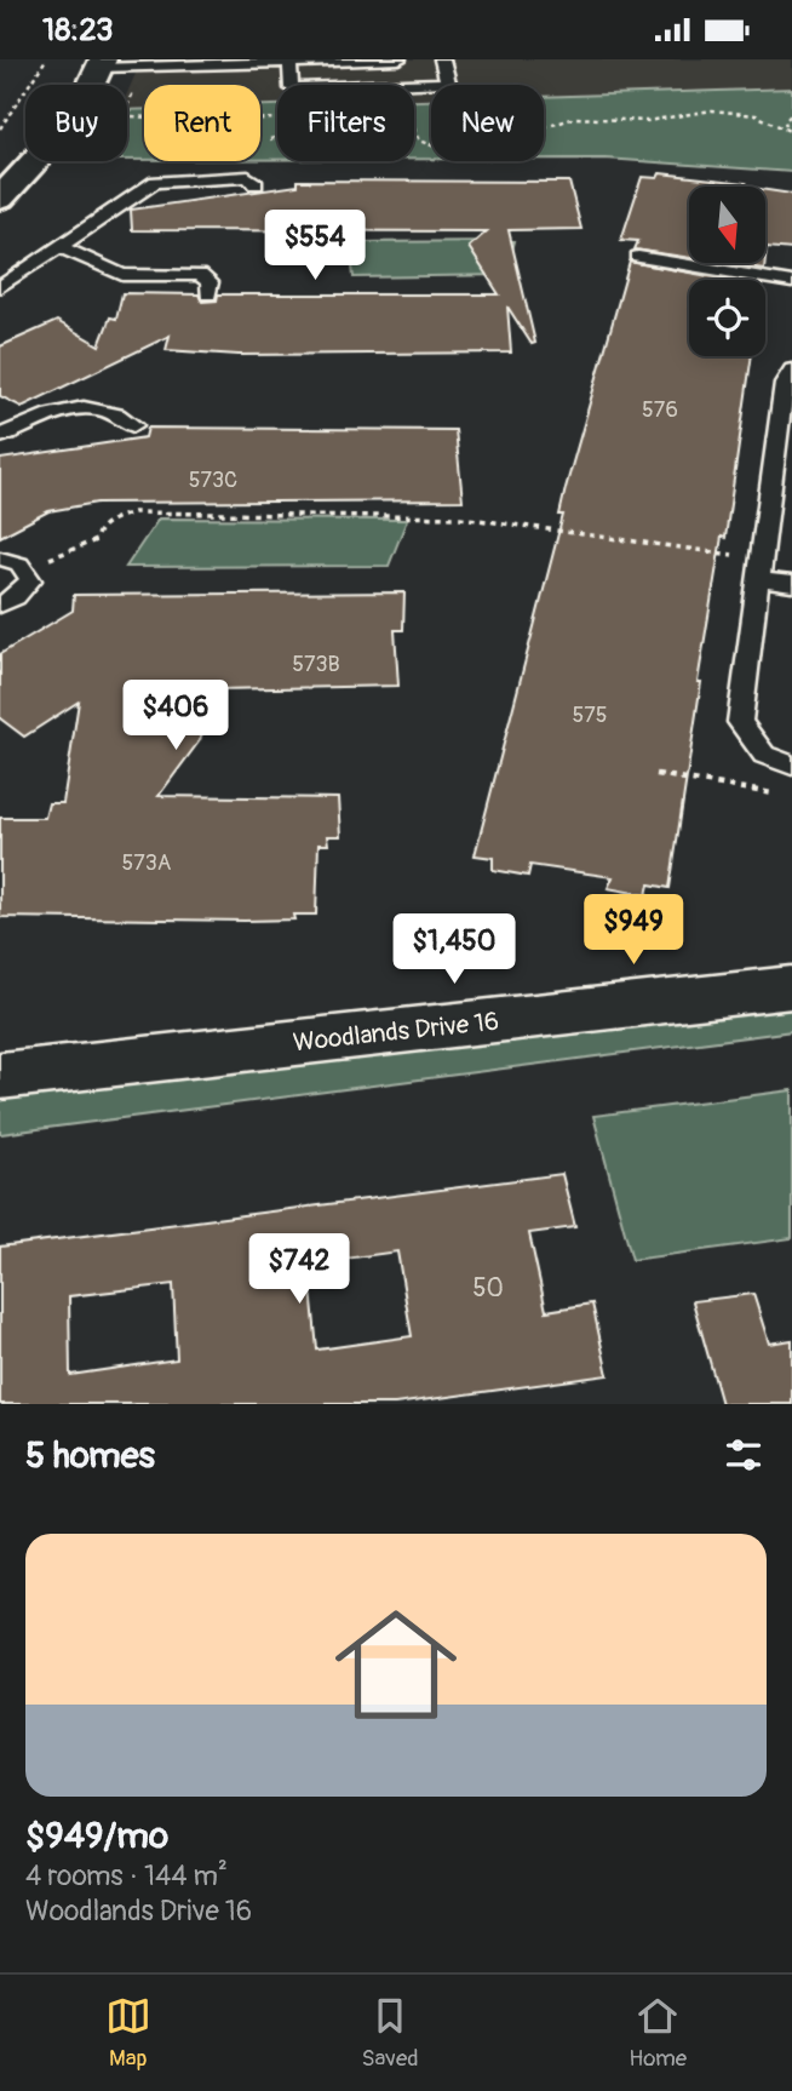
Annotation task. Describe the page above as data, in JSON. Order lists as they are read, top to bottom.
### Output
{
  "streets": {
    "street": ["Woodlands Drive 16"]
  },
  "house_numbers": [
    "576",
    "573C",
    "573B",
    "575",
    "573A",
    "50"
  ],
  "north": "bottom",
  "page": {
    "status": "18:23",
    "chip": [
      "Buy",
      "Rent",
      "Filters",
      "New"
    ],
    "price": [
      "$554",
      "$406",
      "$949",
      "$1,450",
      "$742"
    ],
    "heading": "5 homes",
    "list": [
      {
        "name": "$949/mo",
        "note": "4 rooms · 144 m² · Woodlands Drive 16"
      }
    ],
    "tabs": ["Map", "Saved", "Home"]
  }
}
